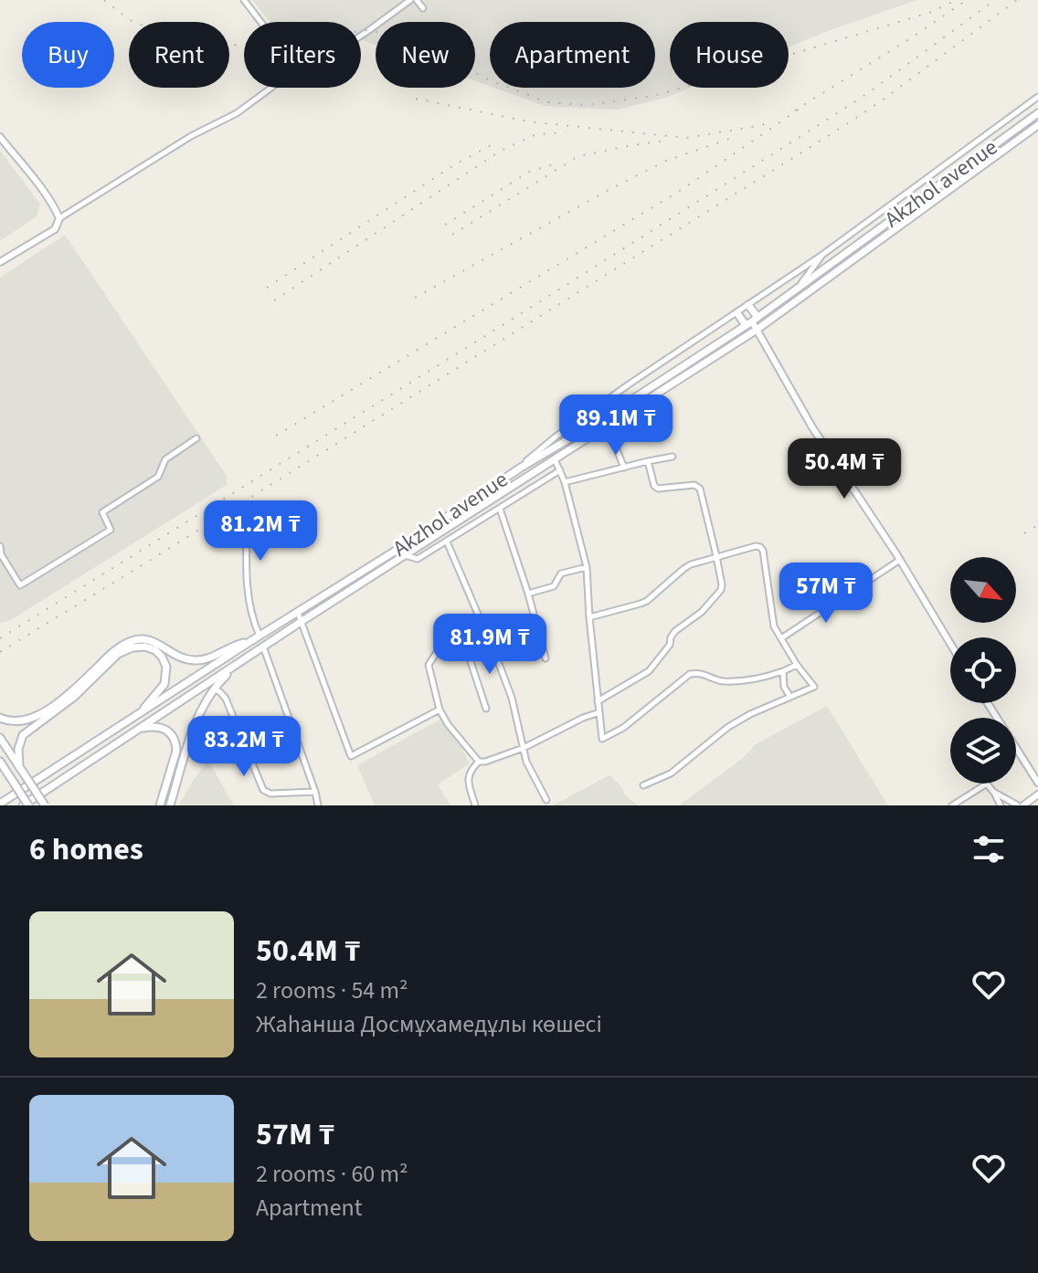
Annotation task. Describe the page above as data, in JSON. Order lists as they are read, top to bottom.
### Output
{
  "streets": {
    "main road": ["Akzhol avenue"]
  },
  "north": "bottom right",
  "page": {
    "chip": [
      "Buy",
      "Rent",
      "Filters",
      "New",
      "Apartment",
      "House"
    ],
    "price": [
      "89.1M ₸",
      "50.4M ₸",
      "81.2M ₸",
      "57M ₸",
      "81.9M ₸",
      "83.2M ₸"
    ],
    "heading": "6 homes",
    "list": [
      {
        "name": "50.4M ₸",
        "note": "2 rooms · 54 m² · Жаһанша Досмұхамедұлы көшесі"
      },
      {
        "name": "57M ₸",
        "note": "2 rooms · 60 m² · Apartment"
      }
    ]
  }
}
